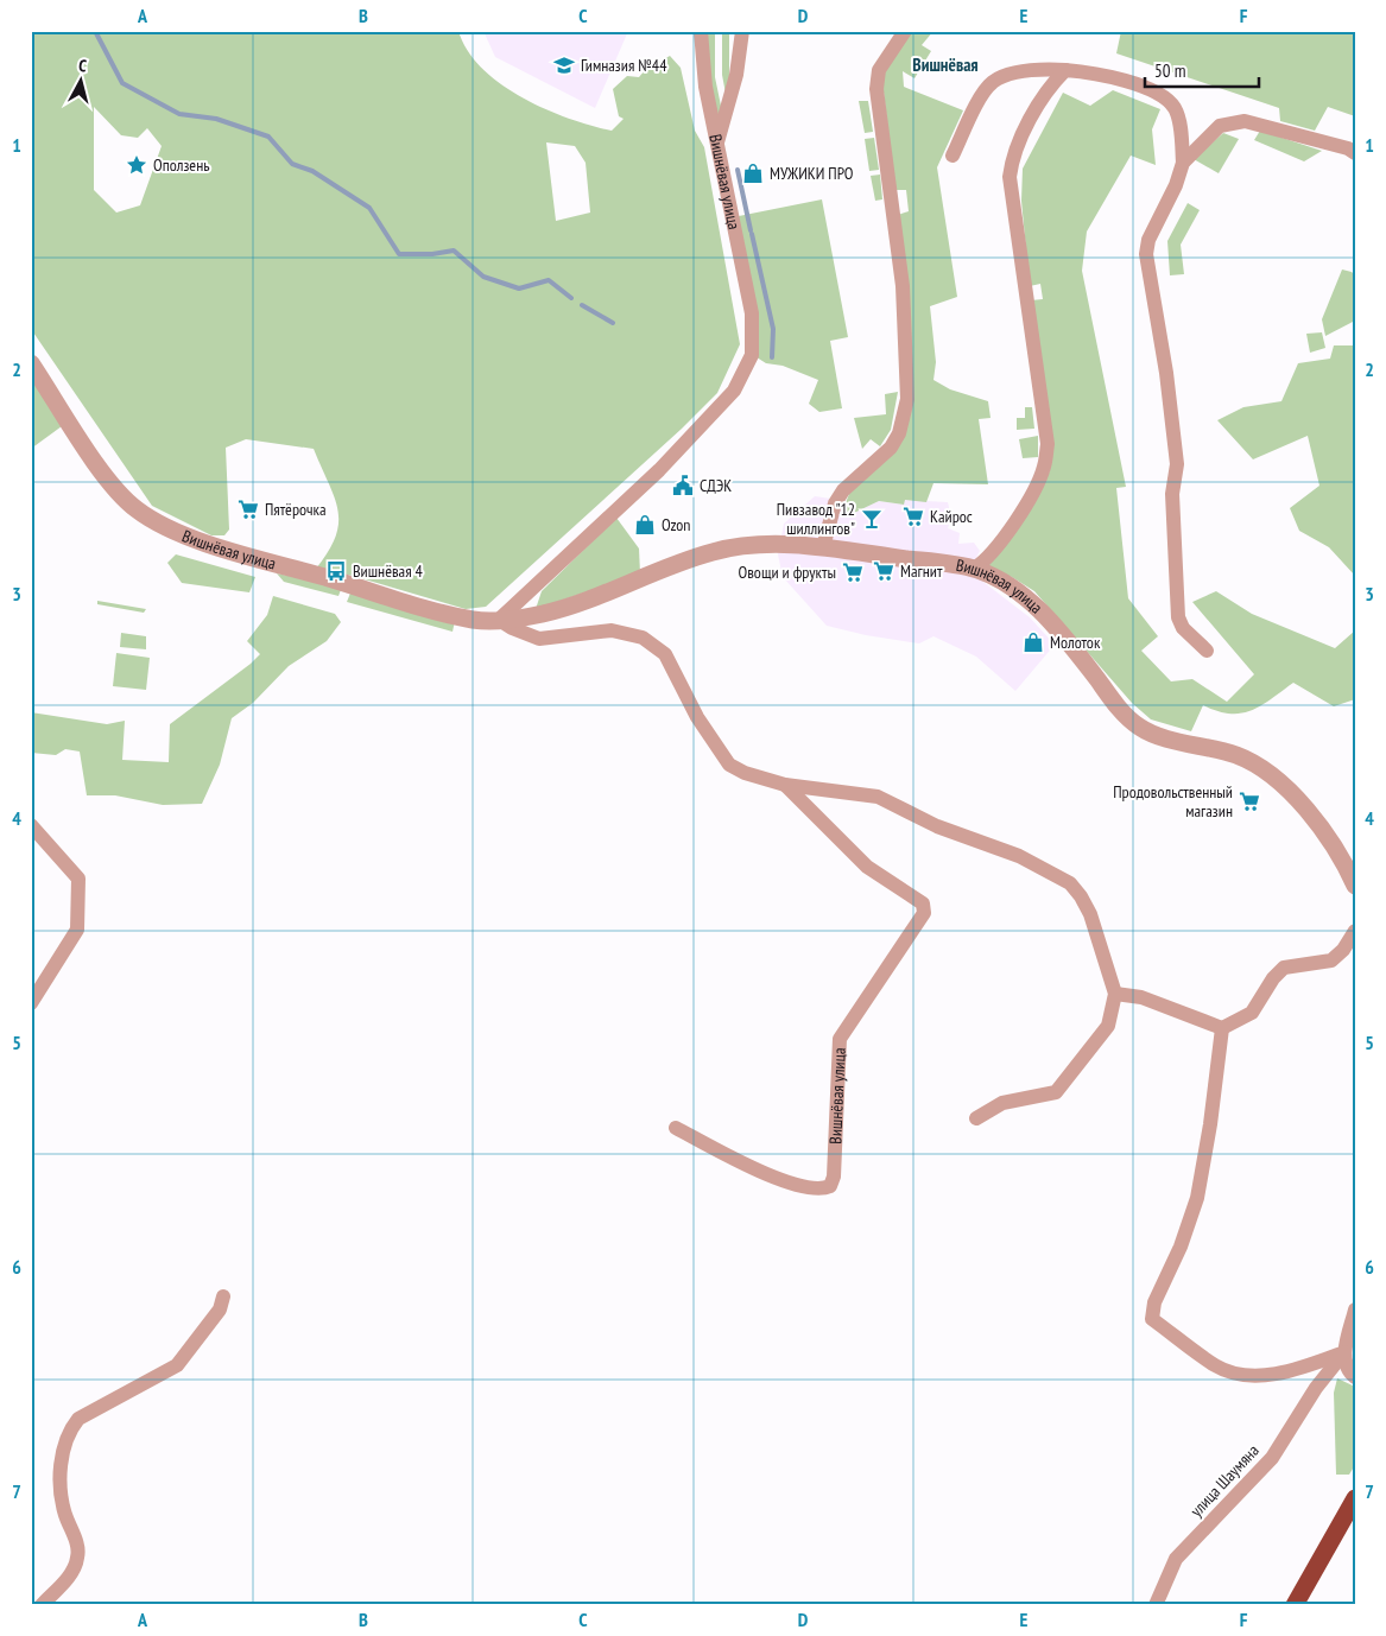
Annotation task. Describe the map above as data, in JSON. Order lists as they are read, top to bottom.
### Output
{
  "streets": {
    "street": ["Вишнёвая улица", "улица Шаумяна"]
  },
  "districts": ["Вишнёвая"],
  "places": {
    "school or university": ["Гимназия №44"],
    "place": ["Оползень"],
    "shop": ["МУЖИКИ ПРО", "Ozon", "Молоток"],
    "public building": ["СДЭК"],
    "supermarket": [
      "Пятёрочка",
      "Кайрос",
      "Магнит",
      "Овощи и фрукты",
      "Продовольственный магазин"
    ],
    "bar": ["Пивзавод \"12 шиллингов\""],
    "bus stop": ["Вишнёвая 4"]
  },
  "scale_bar": "50 m",
  "north": "top",
  "grid": {
    "columns": [
      "A",
      "B",
      "C",
      "D",
      "E",
      "F"
    ],
    "rows": [
      "1",
      "2",
      "3",
      "4",
      "5",
      "6",
      "7"
    ]
  }
}
